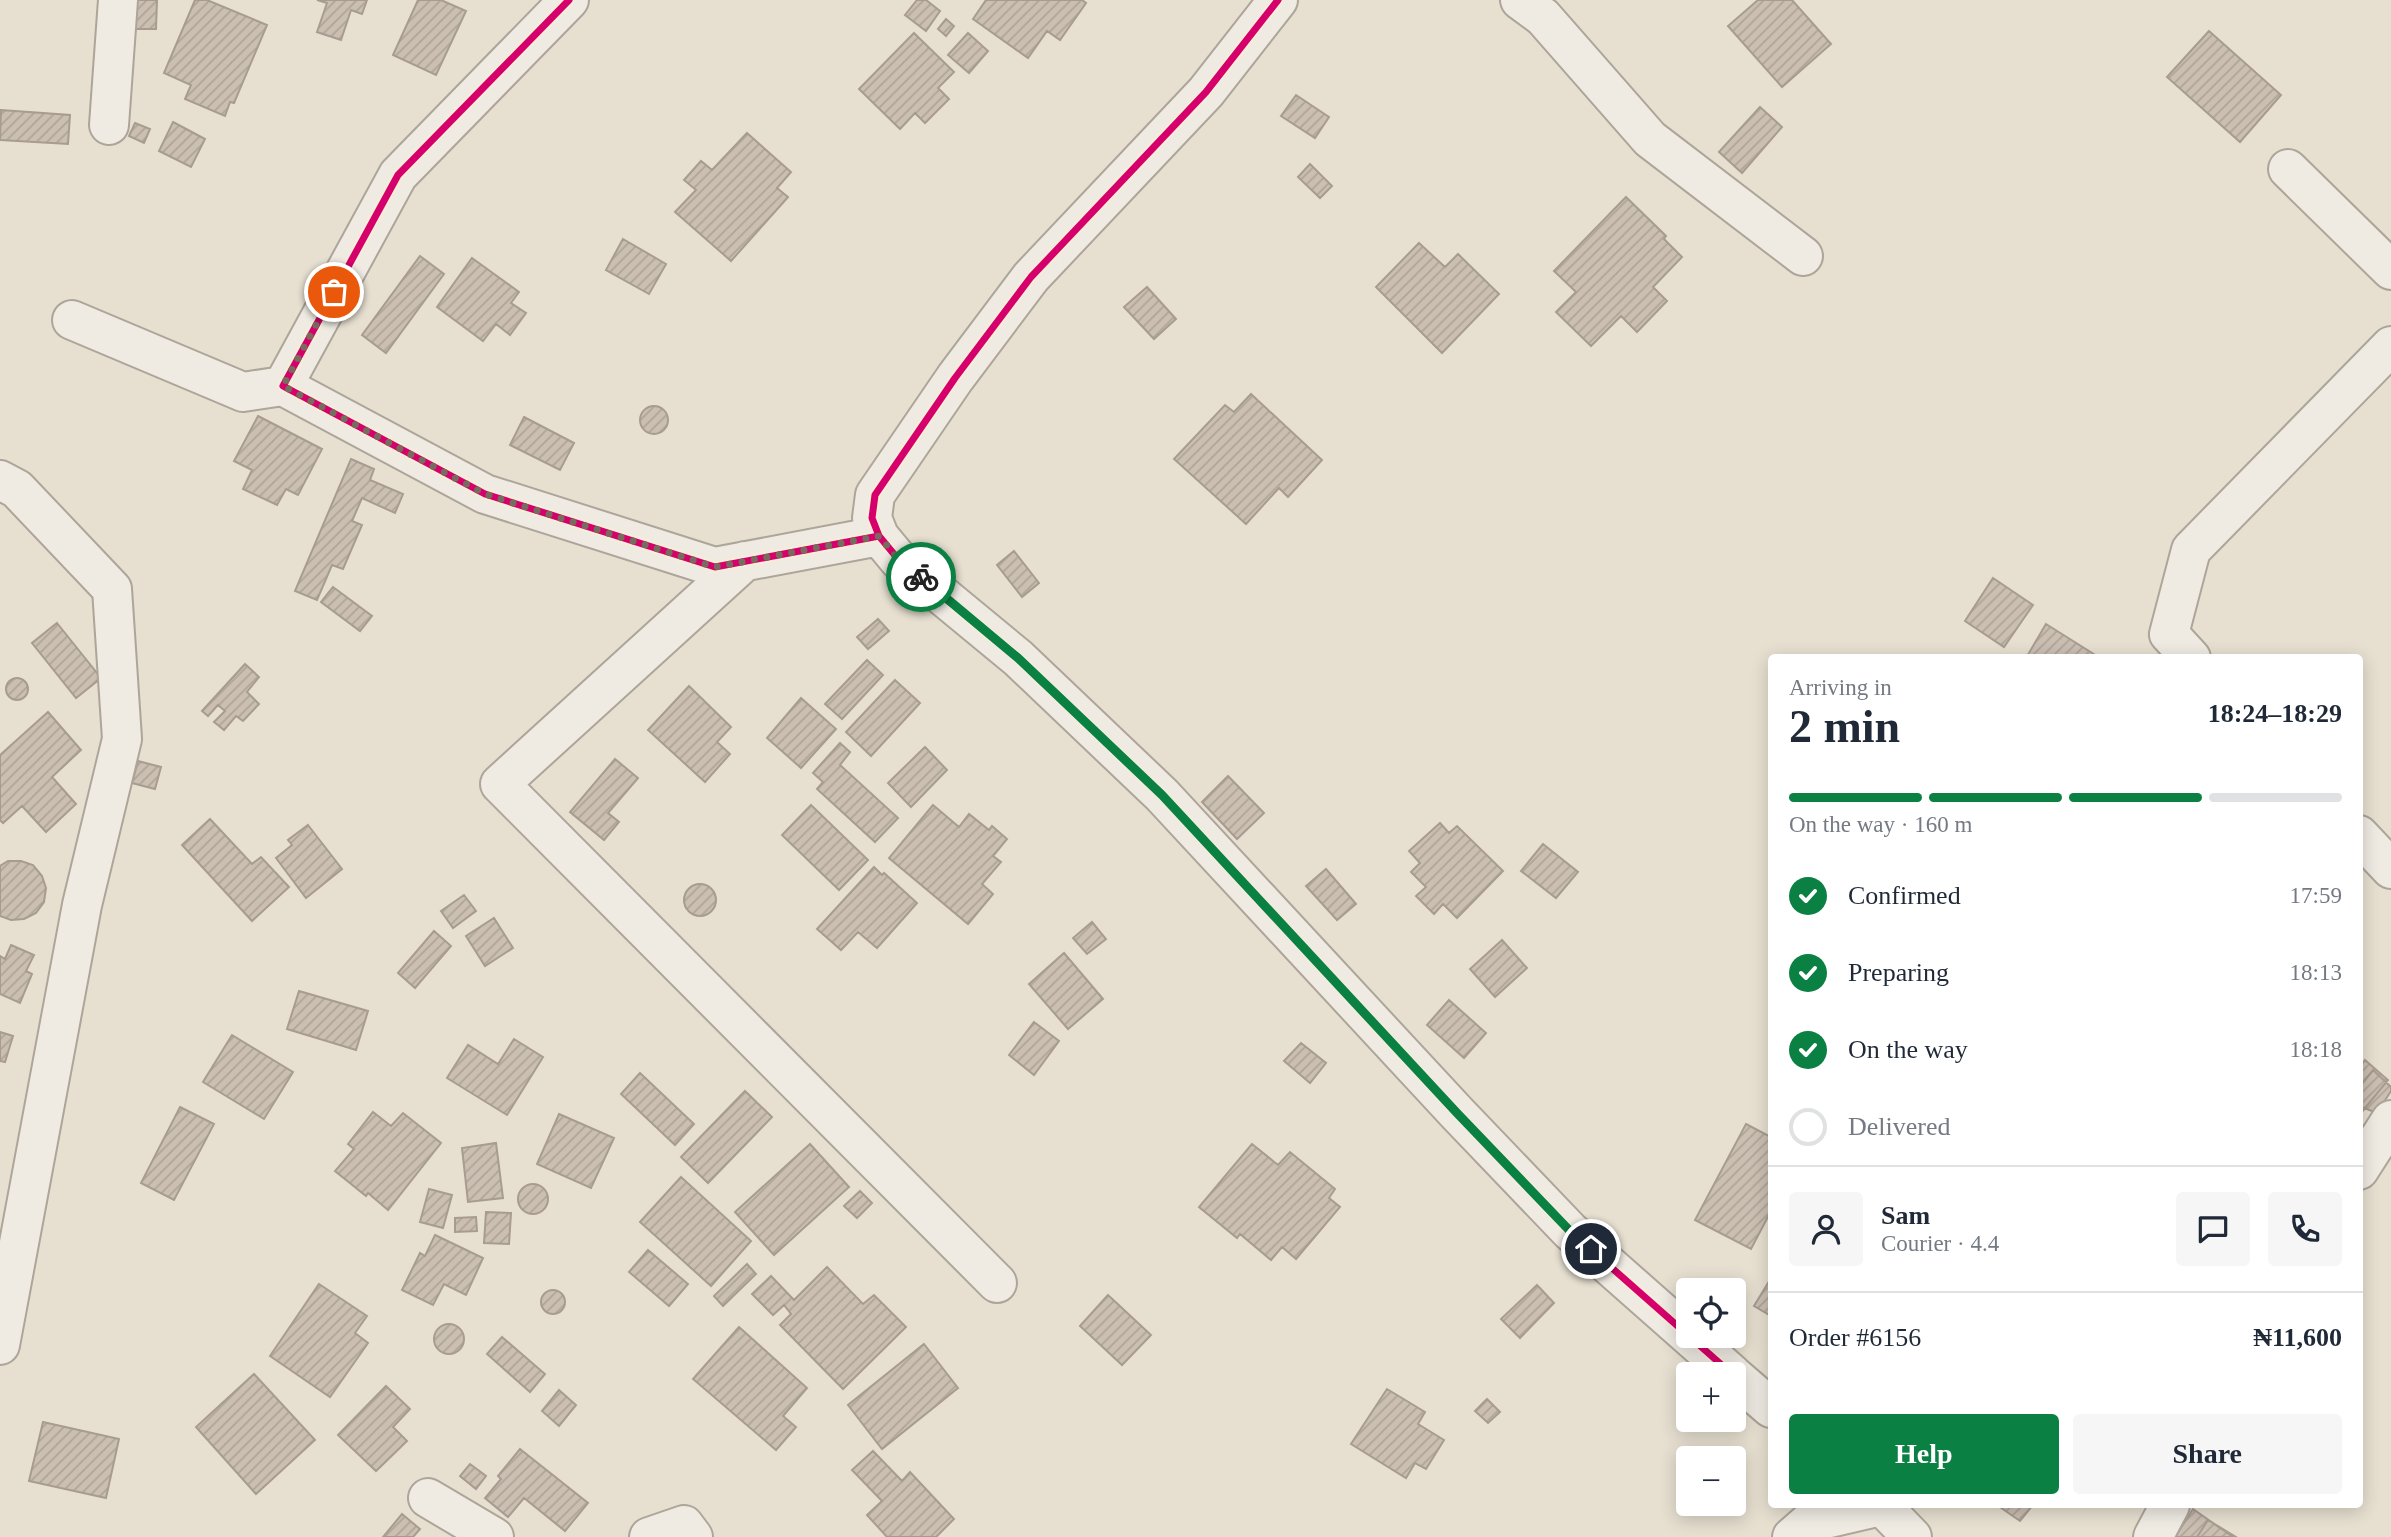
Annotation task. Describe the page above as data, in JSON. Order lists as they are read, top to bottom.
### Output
{
  "page": {
    "heading": ["2 min", "Arriving in", "18:24–18:29"],
    "panel": [
      "Sam",
      "Courier · 4.4",
      "Order #6156",
      "₦11,600"
    ],
    "bar": "On the way · 160 m",
    "list": [
      ["Confirmed", "17:59"],
      ["Preparing", "18:13"],
      ["On the way", "18:18"],
      "Delivered"
    ],
    "map_buttons": ["+", "−"],
    "buttons": ["Help", "Share"]
  }
}
